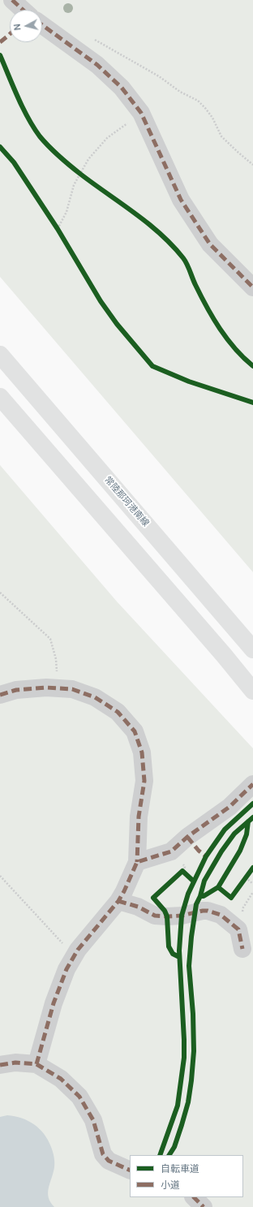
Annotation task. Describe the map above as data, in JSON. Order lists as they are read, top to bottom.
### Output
{
  "streets": {
    "highway": ["常陸那珂港南線"]
  },
  "legend": ["自転車道", "小道"],
  "north": "left"
}
